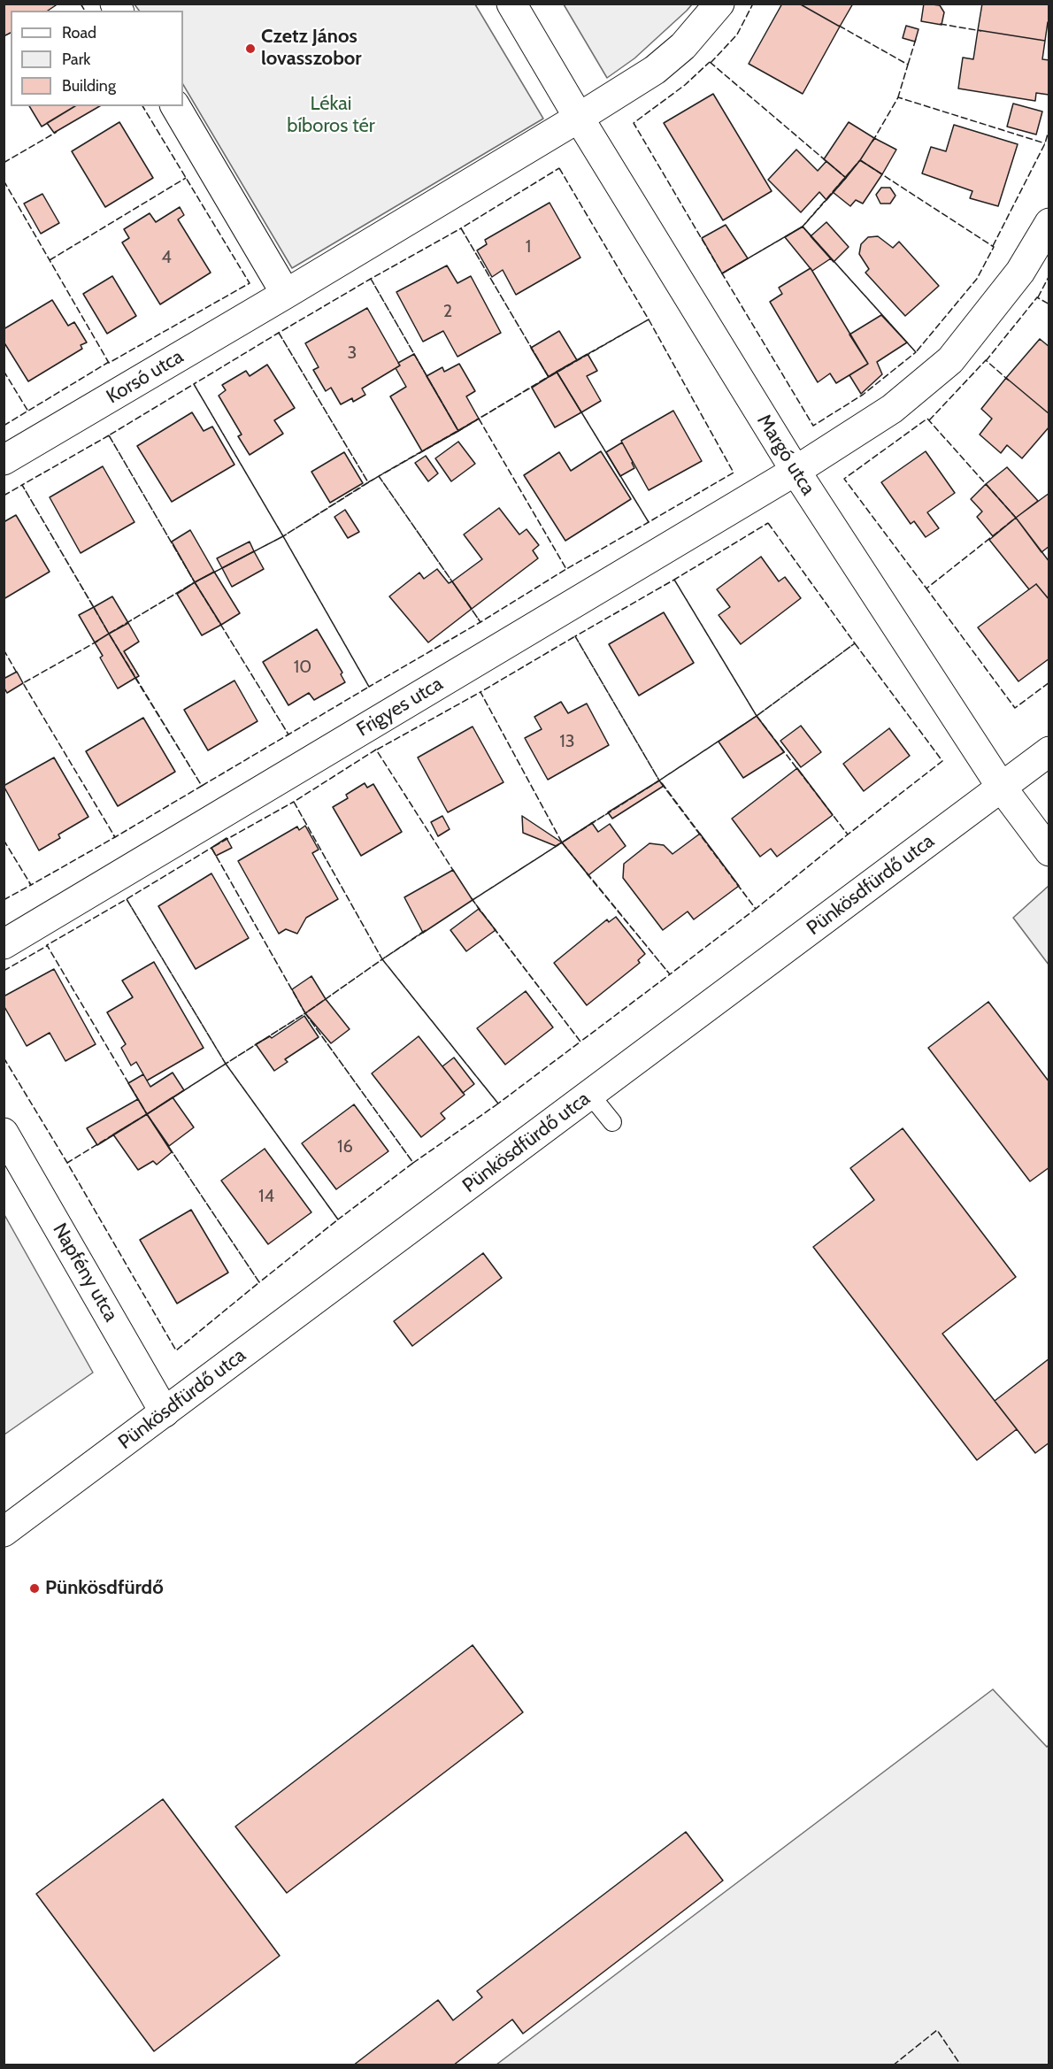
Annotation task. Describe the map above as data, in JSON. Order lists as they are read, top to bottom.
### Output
{
  "streets": {
    "street": [
      "Korsó utca",
      "Margó utca",
      "Frigyes utca",
      "Pünkösdfürdő utca",
      "Napfény utca"
    ]
  },
  "crossings": [
    ["Margó utca", "Frigyes utca"],
    ["Margó utca", "Pünkösdfürdő utca"],
    ["Pünkösdfürdő utca", "Napfény utca"]
  ],
  "parks": ["Lékai bíboros tér"],
  "places": ["Czetz János lovasszobor", "Pünkösdfürdő"],
  "house_numbers": [
    "1",
    "4",
    "2",
    "3",
    "10",
    "13",
    "16",
    "14"
  ],
  "legend": ["Road", "Park", "Building"]
}
